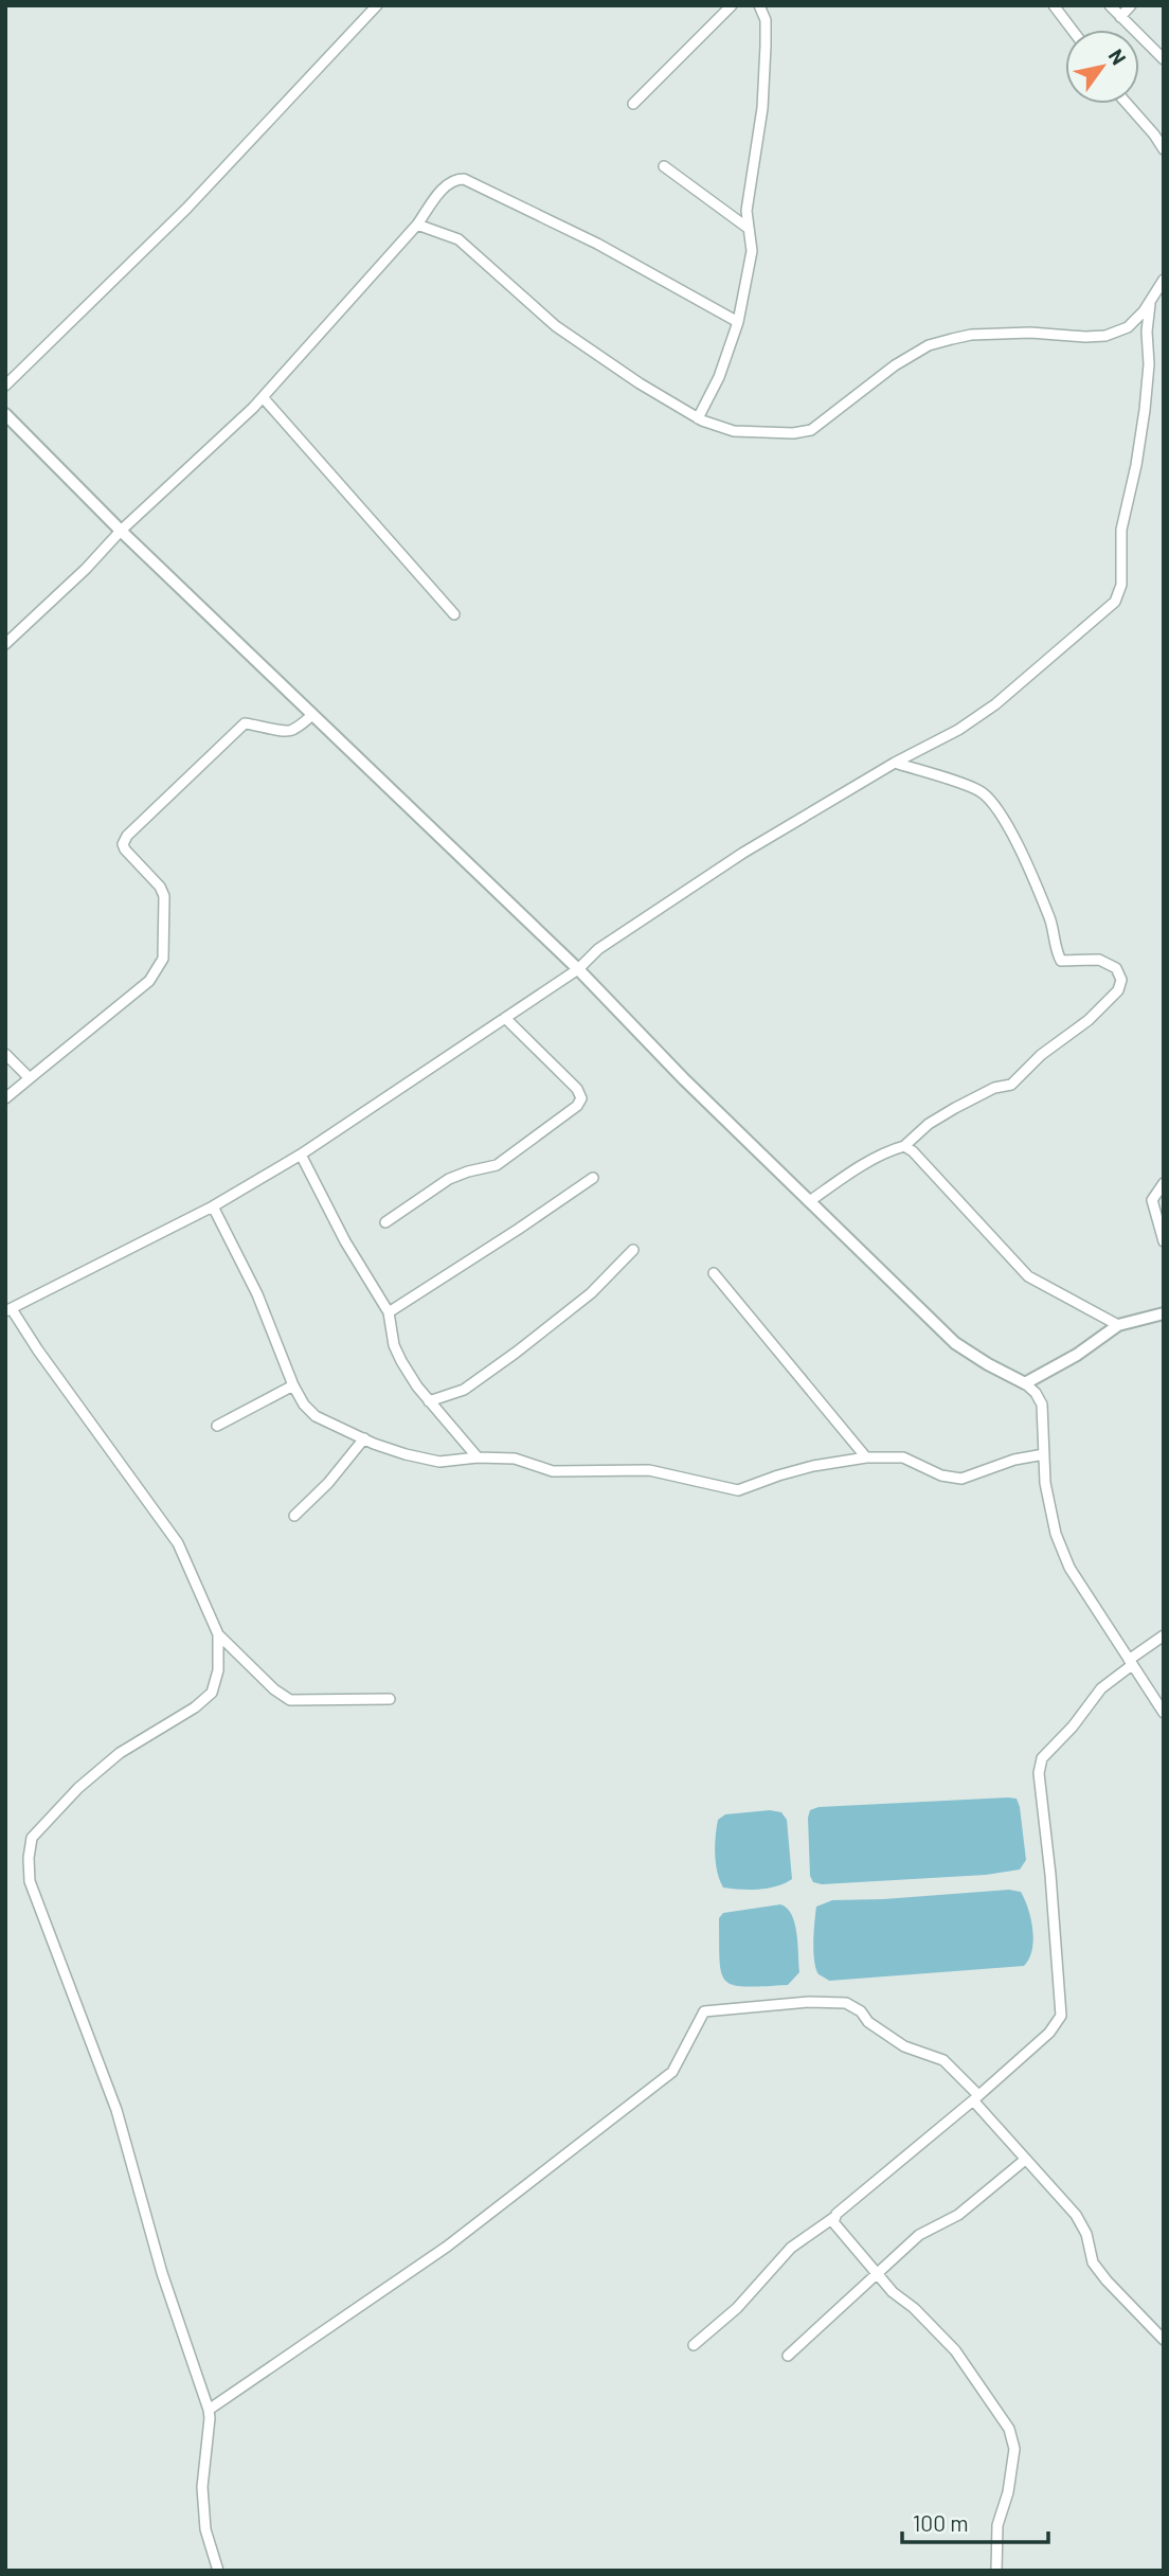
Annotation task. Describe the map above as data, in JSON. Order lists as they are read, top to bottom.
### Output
{
  "scale_bar": "100 m",
  "north": "top right"
}
